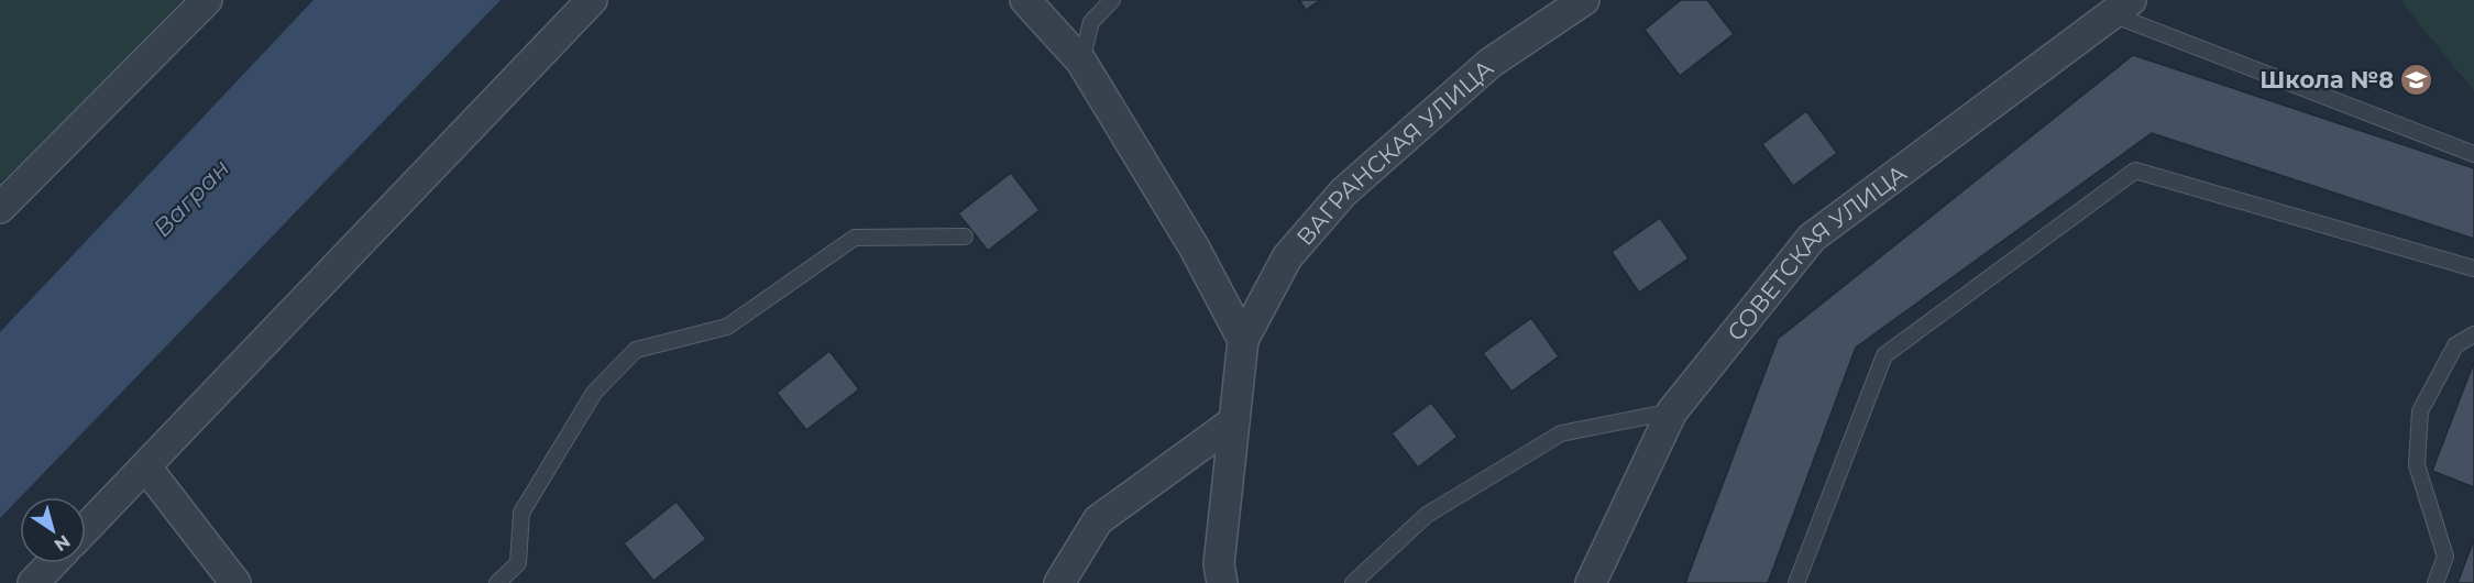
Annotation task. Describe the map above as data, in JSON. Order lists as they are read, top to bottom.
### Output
{
  "streets": {
    "street": ["ВАГРАНСКАЯ УЛИЦА", "СОВЕТСКАЯ УЛИЦА"]
  },
  "water": ["Вагран"],
  "places": {
    "school or university": ["Школа №8"]
  },
  "north": "bottom right"
}
